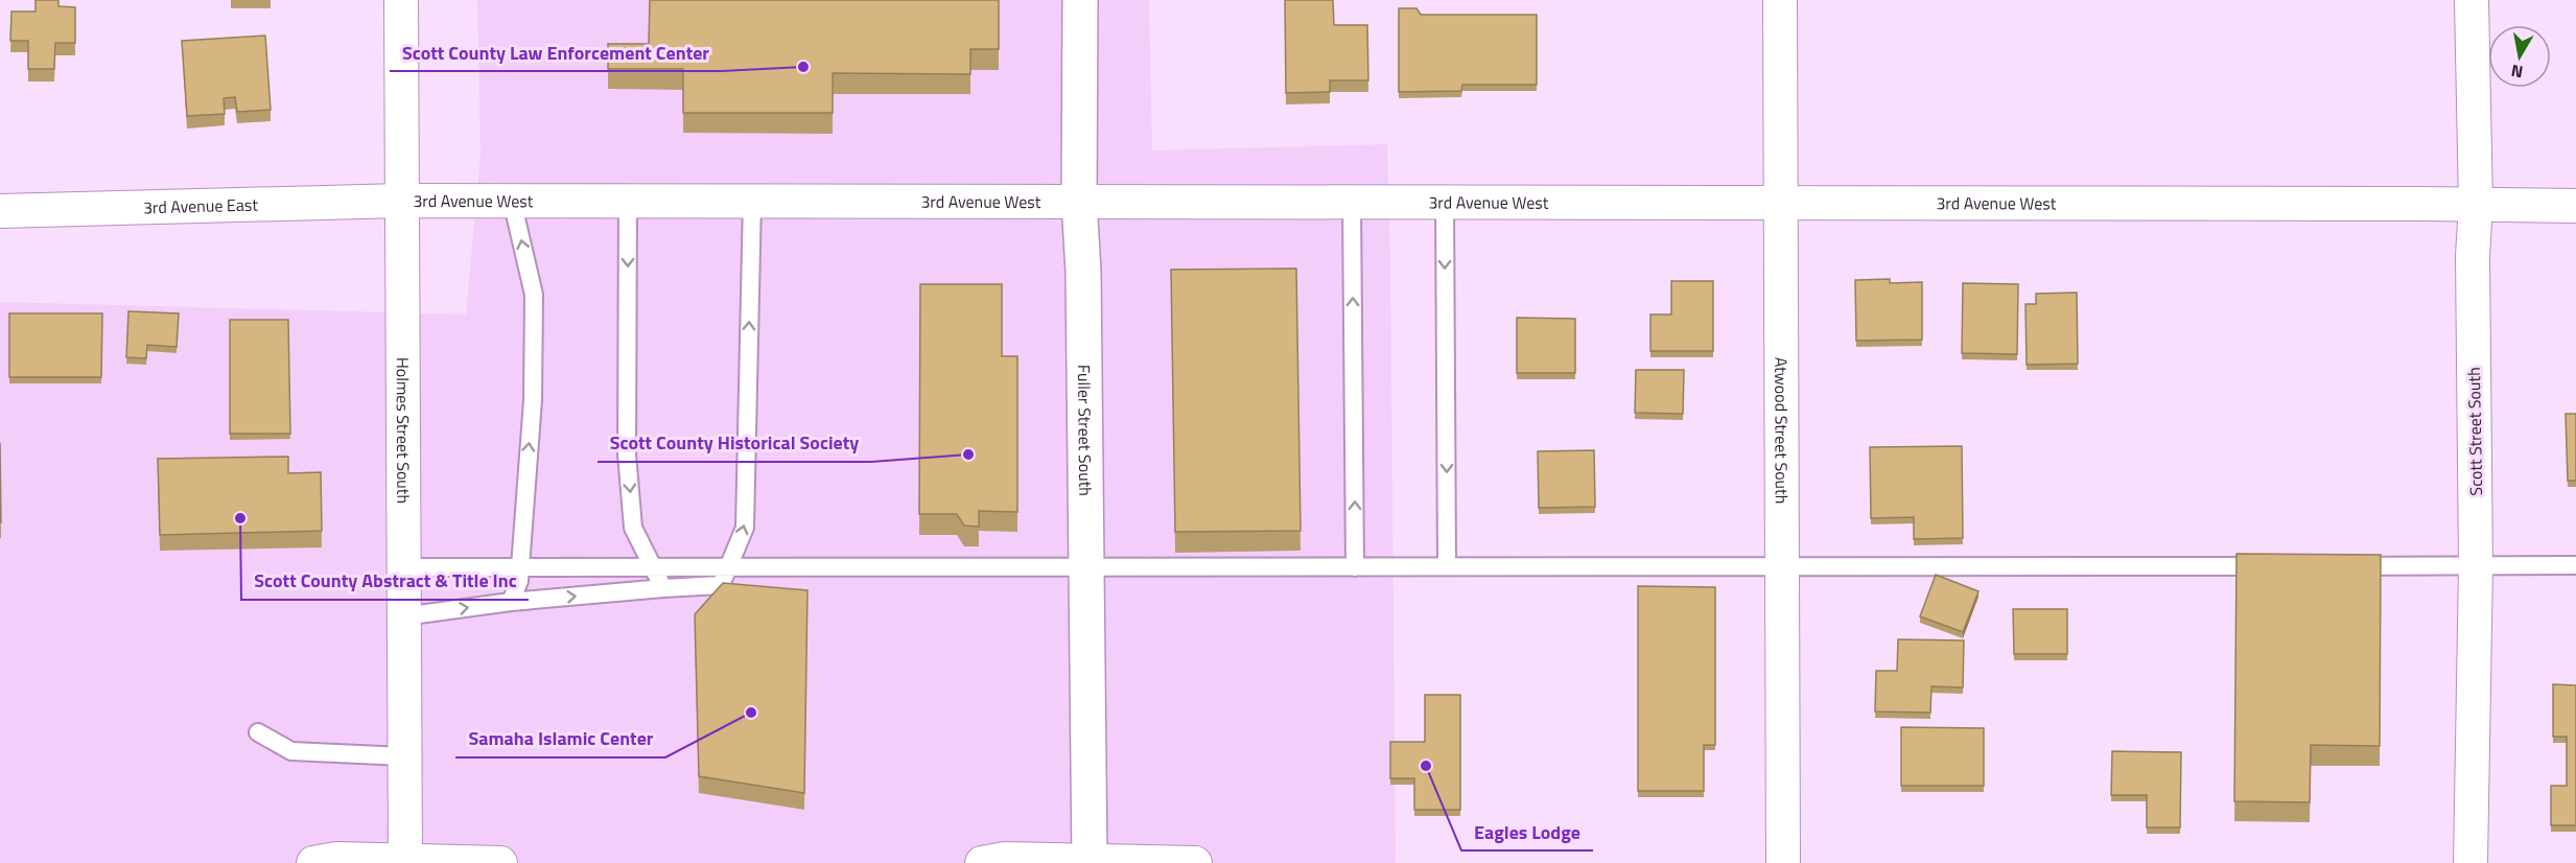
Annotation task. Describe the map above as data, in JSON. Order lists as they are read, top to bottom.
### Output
{
  "streets": {
    "street": [
      "3rd Avenue West",
      "3rd Avenue East",
      "Holmes Street South",
      "Fuller Street South",
      "Atwood Street South",
      "Scott Street South"
    ]
  },
  "crossings": [
    ["3rd Avenue West", "3rd Avenue East"],
    ["3rd Avenue West", "Holmes Street South"],
    ["3rd Avenue West", "Fuller Street South"],
    ["3rd Avenue West", "Atwood Street South"],
    ["3rd Avenue West", "Scott Street South"],
    ["3rd Avenue East", "Holmes Street South"]
  ],
  "places": [
    "Scott County Law Enforcement Center",
    "Scott County Historical Society",
    "Scott County Abstract & Title Inc",
    "Samaha Islamic Center",
    "Eagles Lodge"
  ],
  "north": "bottom"
}
